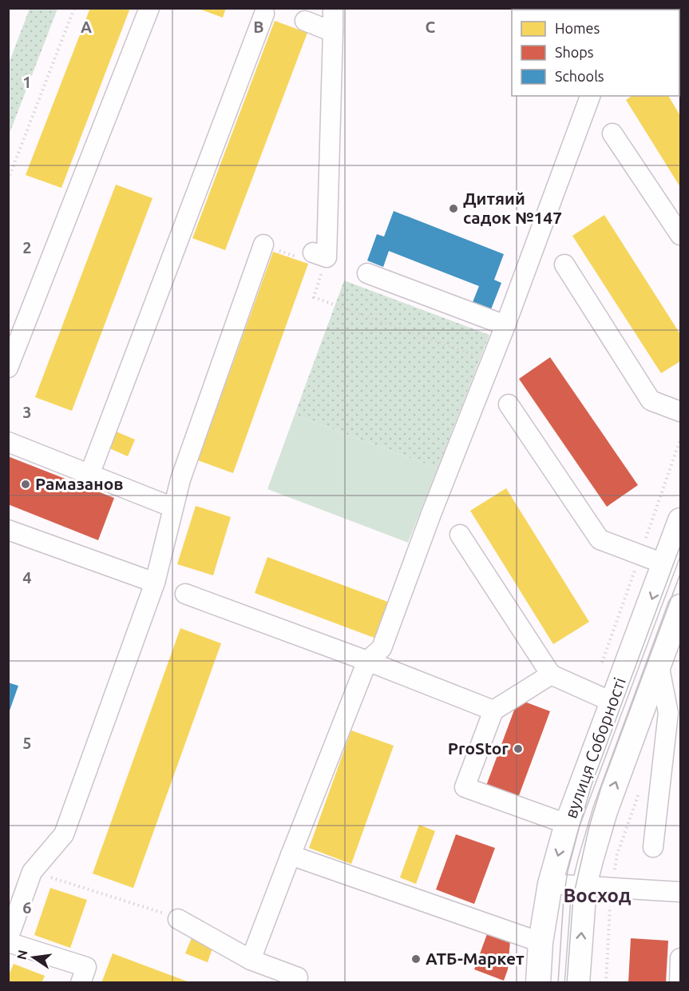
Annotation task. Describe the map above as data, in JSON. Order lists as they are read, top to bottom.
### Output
{
  "streets": {
    "main road": ["вулиця Соборності"]
  },
  "districts": ["Восход"],
  "places": [
    "Дитяий садок №147",
    "Рамазанов",
    "ProStor",
    "АТБ-Маркет"
  ],
  "legend": ["Homes", "Shops", "Schools"],
  "north": "left",
  "grid": {
    "columns": ["A", "B", "C"],
    "rows": [
      "1",
      "2",
      "3",
      "4",
      "5",
      "6"
    ]
  }
}
